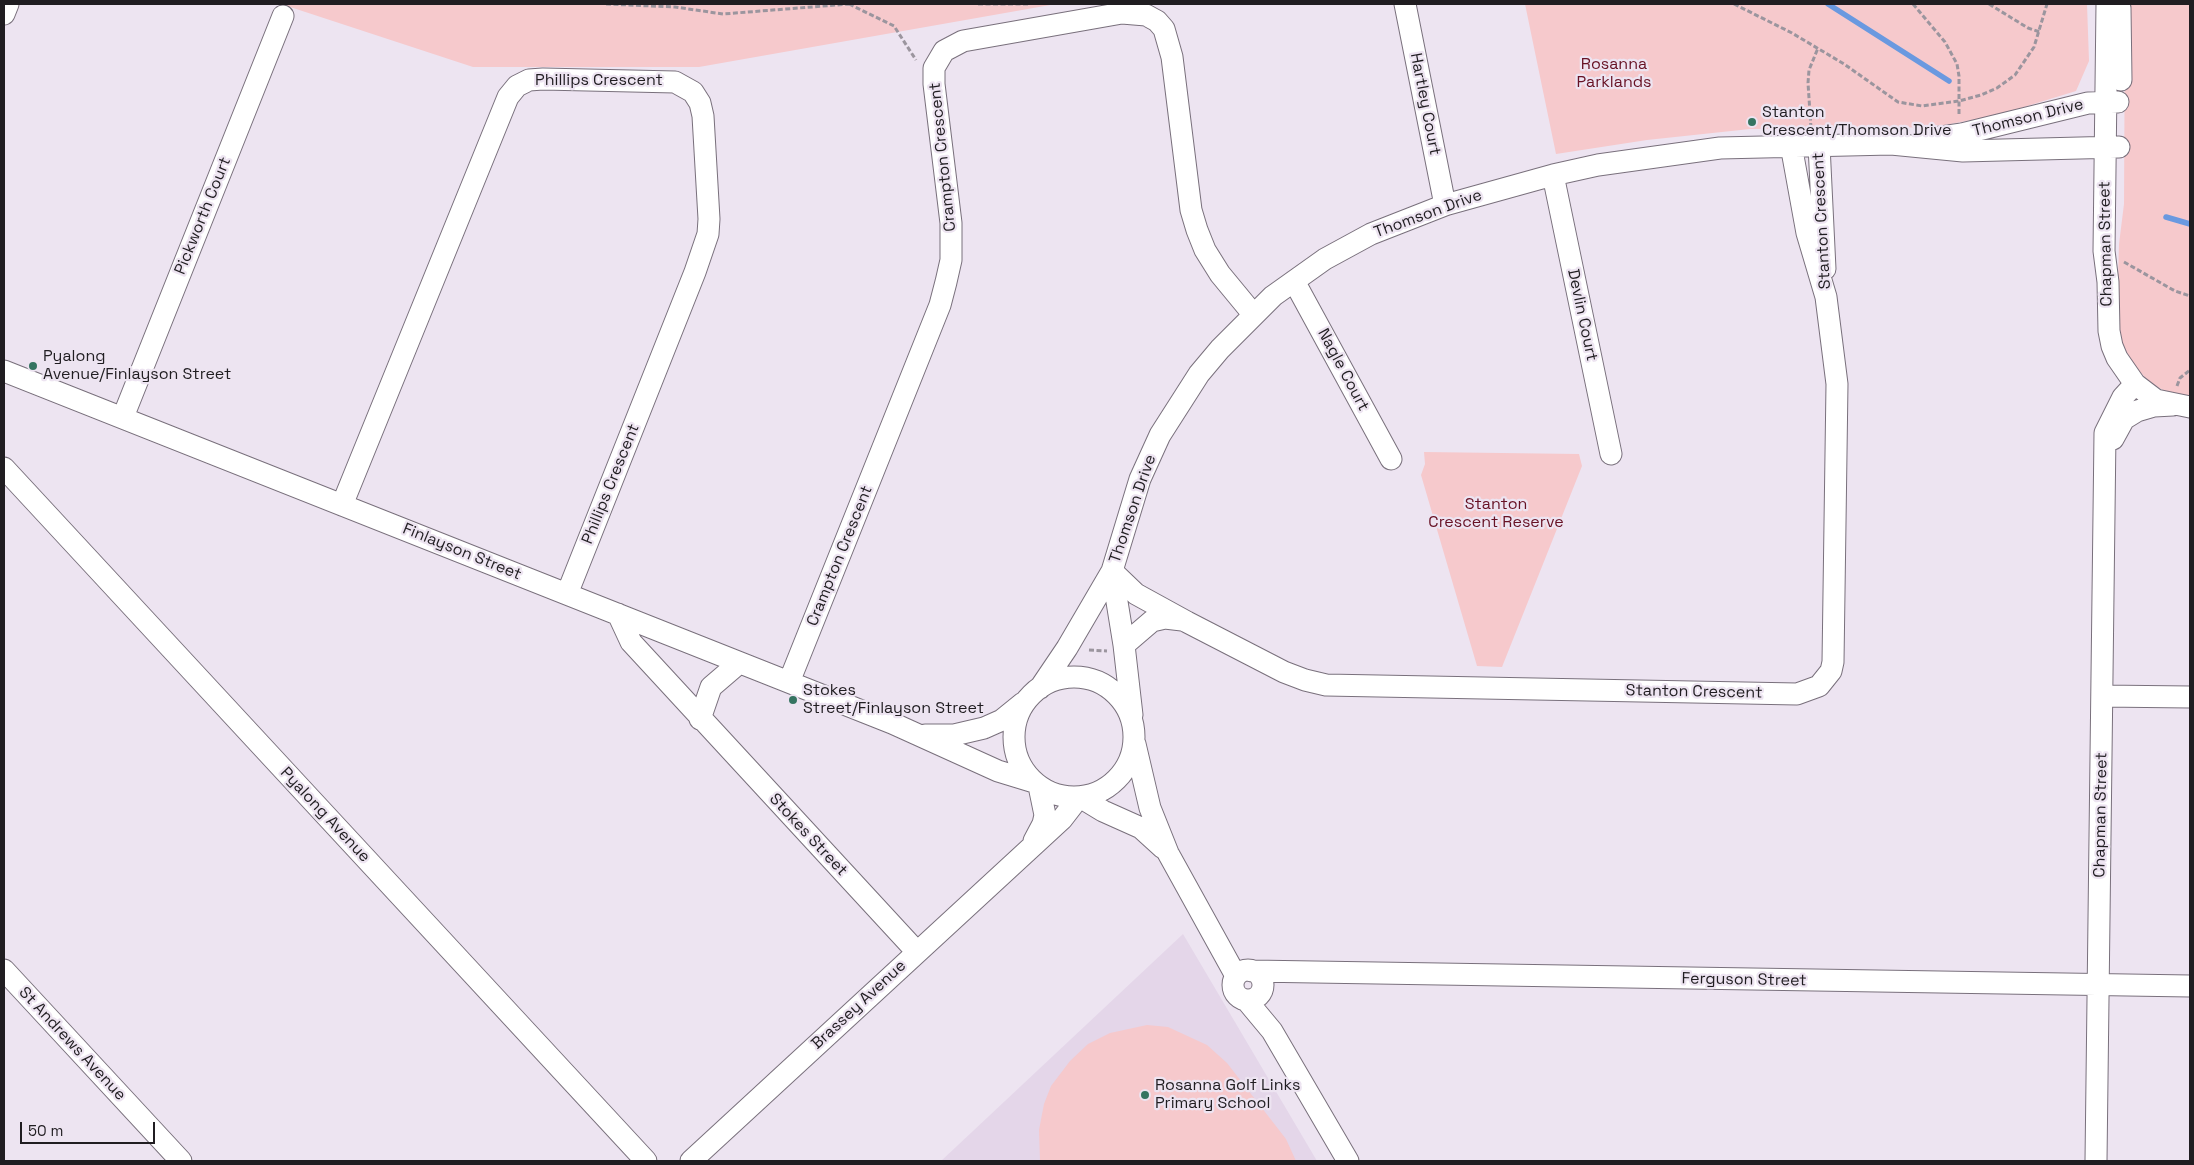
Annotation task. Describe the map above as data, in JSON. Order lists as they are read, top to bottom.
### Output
{
  "streets": {
    "street": [
      "Phillips Crescent",
      "Hartley Court",
      "Thomson Drive",
      "Crampton Crescent",
      "Pickworth Court",
      "Stanton Crescent",
      "Chapman Street",
      "Devlin Court",
      "Nagle Court",
      "Finlayson Street",
      "Pyalong Avenue",
      "Stokes Street",
      "Ferguson Street",
      "Brassey Avenue",
      "St Andrews Avenue"
    ]
  },
  "crossings": [
    ["Phillips Crescent", "Finlayson Street"],
    ["Hartley Court", "Thomson Drive"],
    ["Thomson Drive", "Crampton Crescent"],
    ["Thomson Drive", "Stanton Crescent"],
    ["Thomson Drive", "Chapman Street"],
    ["Thomson Drive", "Devlin Court"],
    ["Thomson Drive", "Nagle Court"],
    ["Thomson Drive", "Finlayson Street"],
    ["Thomson Drive", "Brassey Avenue"],
    ["Crampton Crescent", "Finlayson Street"],
    ["Pickworth Court", "Finlayson Street"],
    ["Chapman Street", "Ferguson Street"],
    ["Finlayson Street", "Stokes Street"],
    ["Finlayson Street", "Brassey Avenue"],
    ["Stokes Street", "Brassey Avenue"]
  ],
  "parks": ["Rosanna Parklands", "Stanton Crescent Reserve"],
  "places": [
    "Stanton Crescent/Thomson Drive",
    "Pyalong Avenue/Finlayson Street",
    "Stokes Street/Finlayson Street",
    "Rosanna Golf Links Primary School"
  ],
  "scale_bar": "50 m"
}
